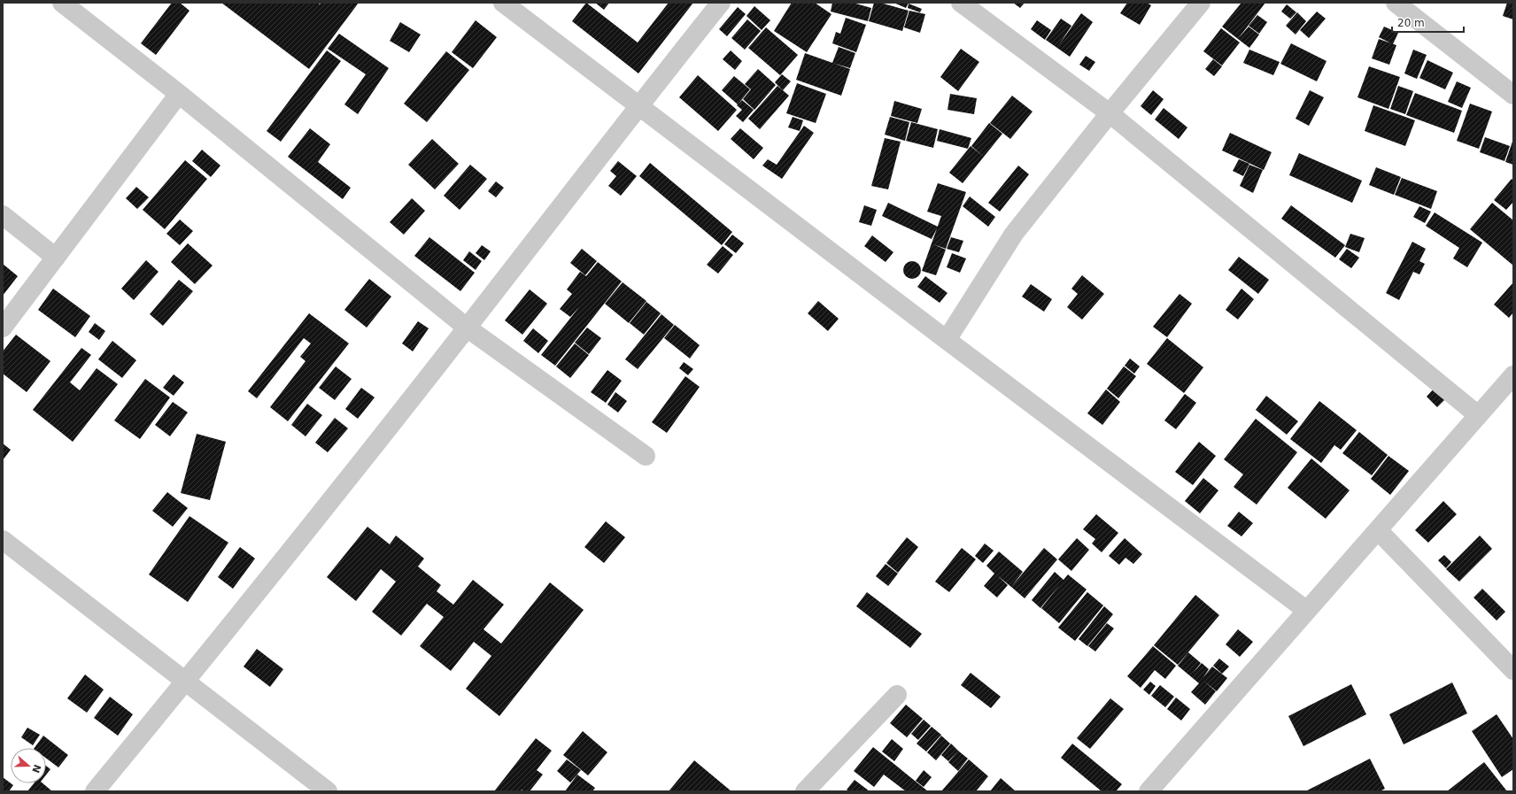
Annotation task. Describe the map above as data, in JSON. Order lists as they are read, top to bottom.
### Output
{
  "scale_bar": "20 m",
  "north": "right"
}
